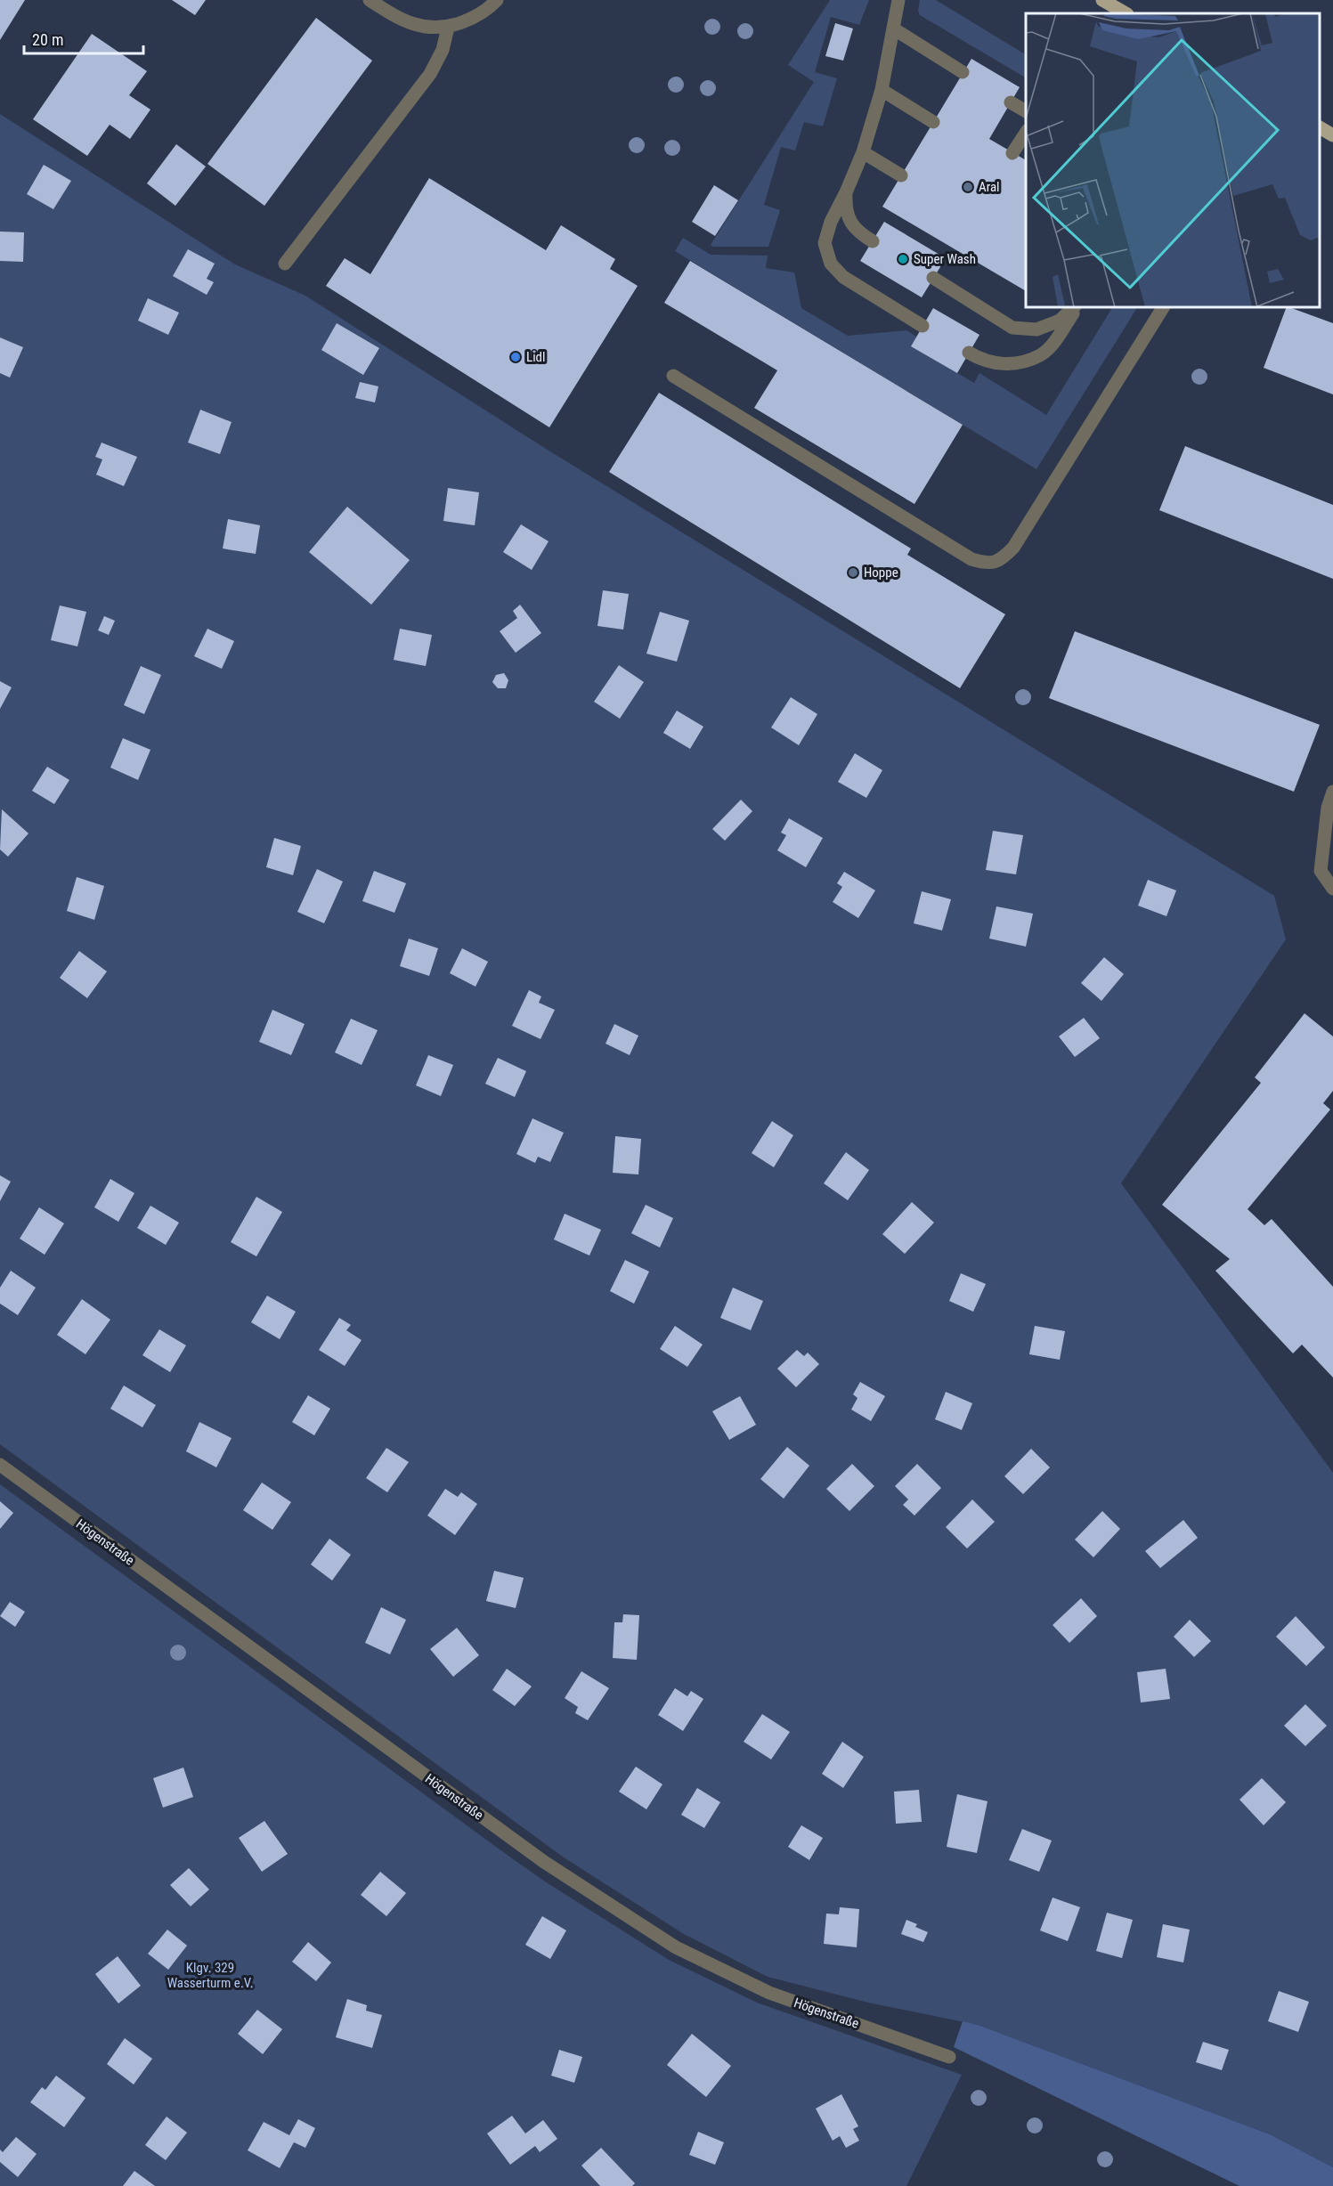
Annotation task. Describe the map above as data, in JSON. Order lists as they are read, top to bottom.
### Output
{
  "streets": {
    "street": ["Högenstraße"]
  },
  "parks": ["Klgv. 329 Wasserturm e.V."],
  "places": [
    "Aral",
    "Super Wash",
    "Lidl",
    "Hoppe"
  ],
  "scale_bar": "20 m"
}
